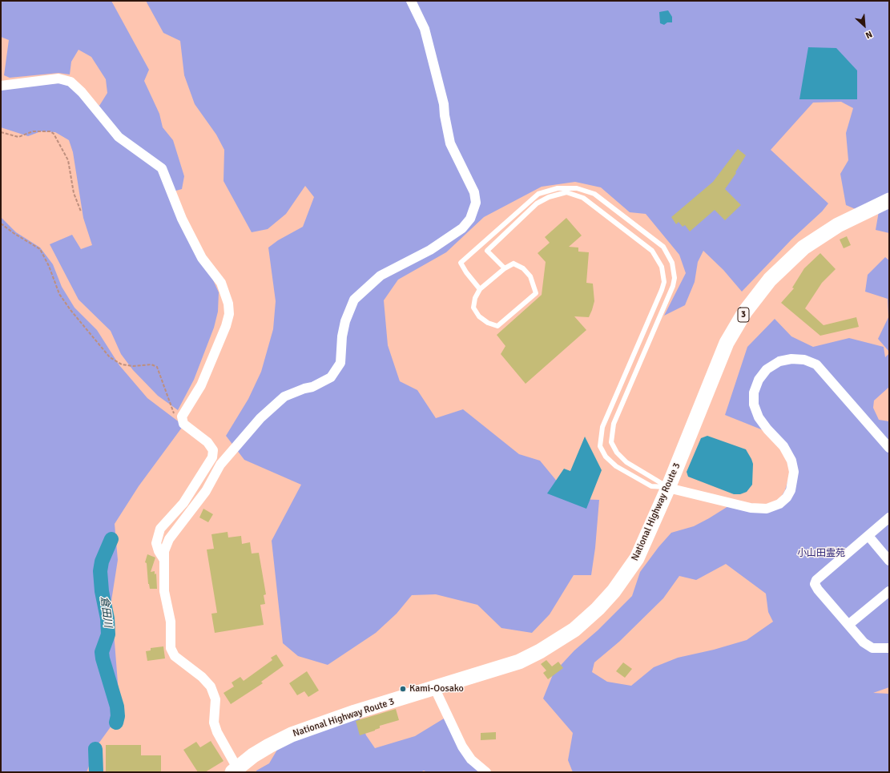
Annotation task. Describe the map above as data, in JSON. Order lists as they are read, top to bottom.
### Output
{
  "streets": {
    "highway": ["3", "National Highway Route 3"]
  },
  "water": ["倉田川"],
  "parks": ["小山田霊苑"],
  "places": ["Kami-Oosako"],
  "north": "bottom right"
}
